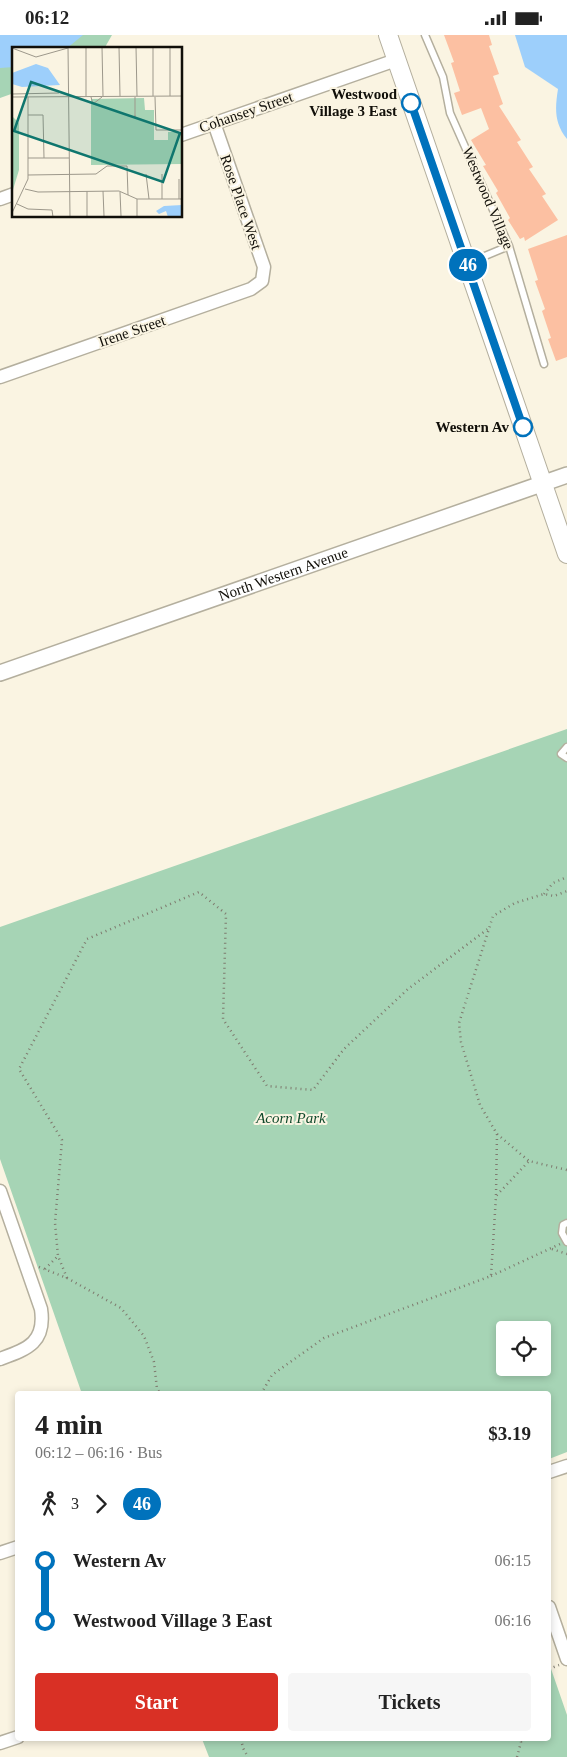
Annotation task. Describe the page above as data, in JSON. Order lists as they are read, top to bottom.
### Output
{
  "streets": {
    "street": [
      "Cohansey Street",
      "Rose Place West",
      "Irene Street",
      "North Western Avenue"
    ],
    "lane": ["Westwood Village"]
  },
  "crossings": [
    ["Cohansey Street", "Rose Place West"],
    ["Rose Place West", "Irene Street"]
  ],
  "parks": ["Acorn Park"],
  "places": ["Westwood Village 3 East", "Western Av"],
  "lines": ["bus line 46"],
  "page": {
    "status": "06:12",
    "on_map": "46",
    "heading": ["4 min", "06:12 – 06:16 · Bus", "$3.19"],
    "legs": ["3", "46"],
    "list": [
      {
        "name": "Western Av",
        "value": "06:15"
      },
      {
        "name": "Westwood Village 3 East",
        "value": "06:16"
      }
    ],
    "buttons": ["Start", "Tickets"]
  }
}
